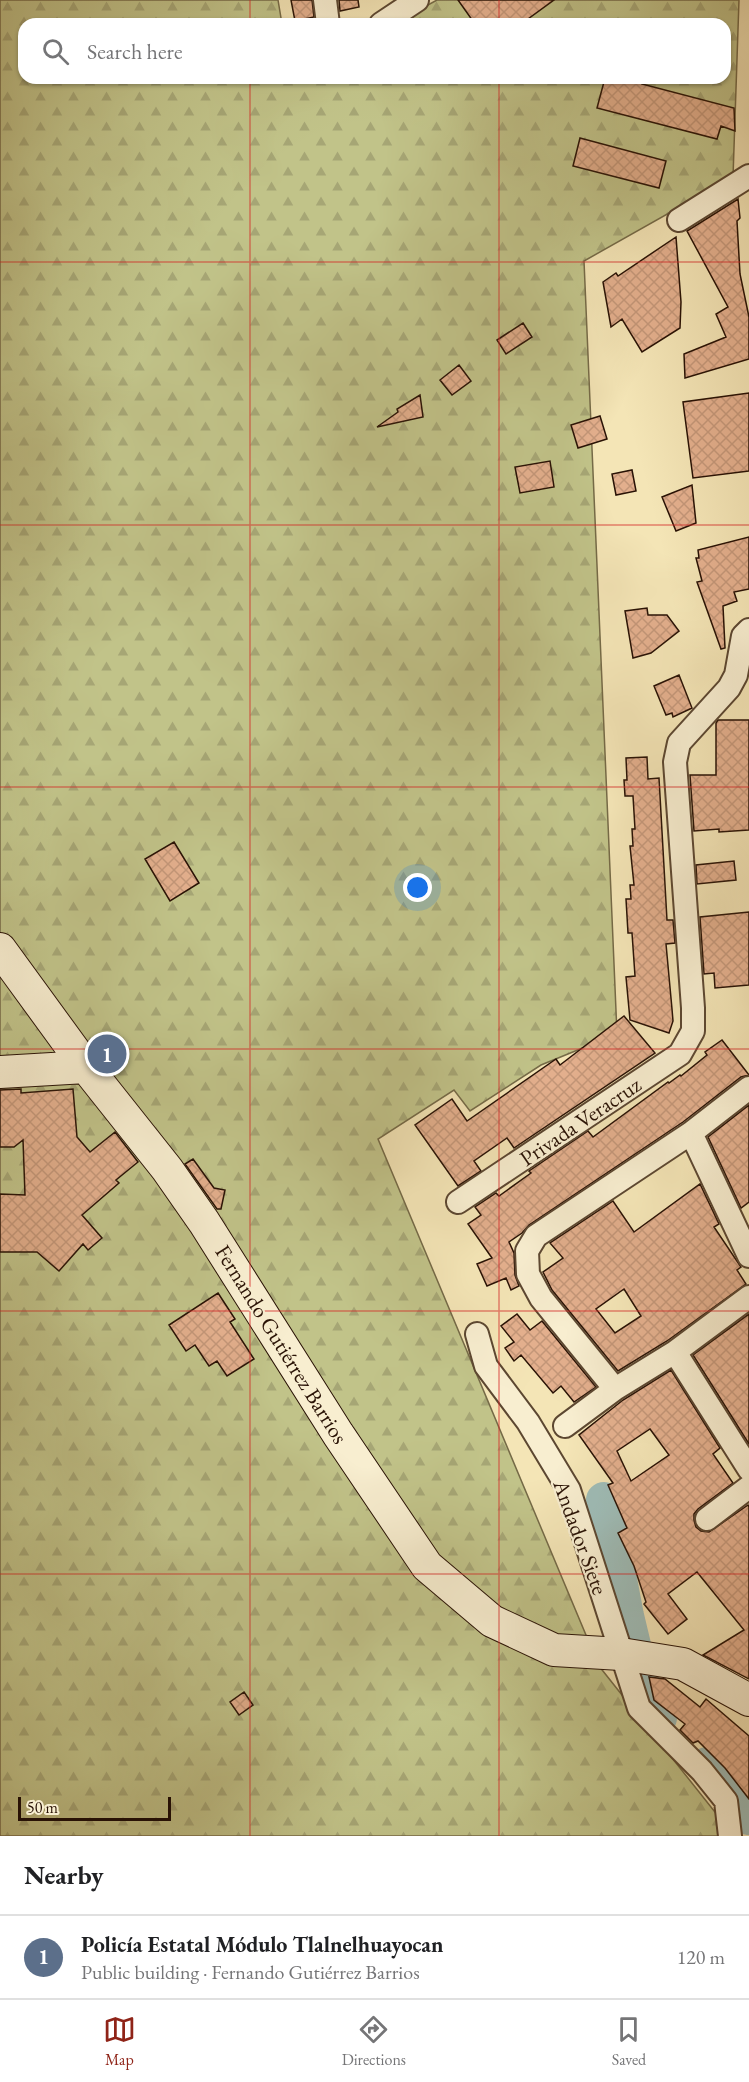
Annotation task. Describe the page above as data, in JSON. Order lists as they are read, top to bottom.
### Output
{
  "streets": {
    "main road": ["Fernando Gutiérrez Barrios"],
    "street": ["Privada Veracruz", "Andador Siete"]
  },
  "crossings": [
    ["Fernando Gutiérrez Barrios", "Andador Siete"]
  ],
  "scale_bar": "50 m",
  "page": {
    "search": "Search here",
    "pins": "1",
    "scale": "50 m",
    "heading": "Nearby",
    "list": [
      {
        "mark": "1",
        "name": "Policía Estatal Módulo Tlalnelhuayocan",
        "note": "Public building · Fernando Gutiérrez Barrios",
        "value": "120 m"
      }
    ],
    "nav": ["Map", "Directions", "Saved"]
  }
}
